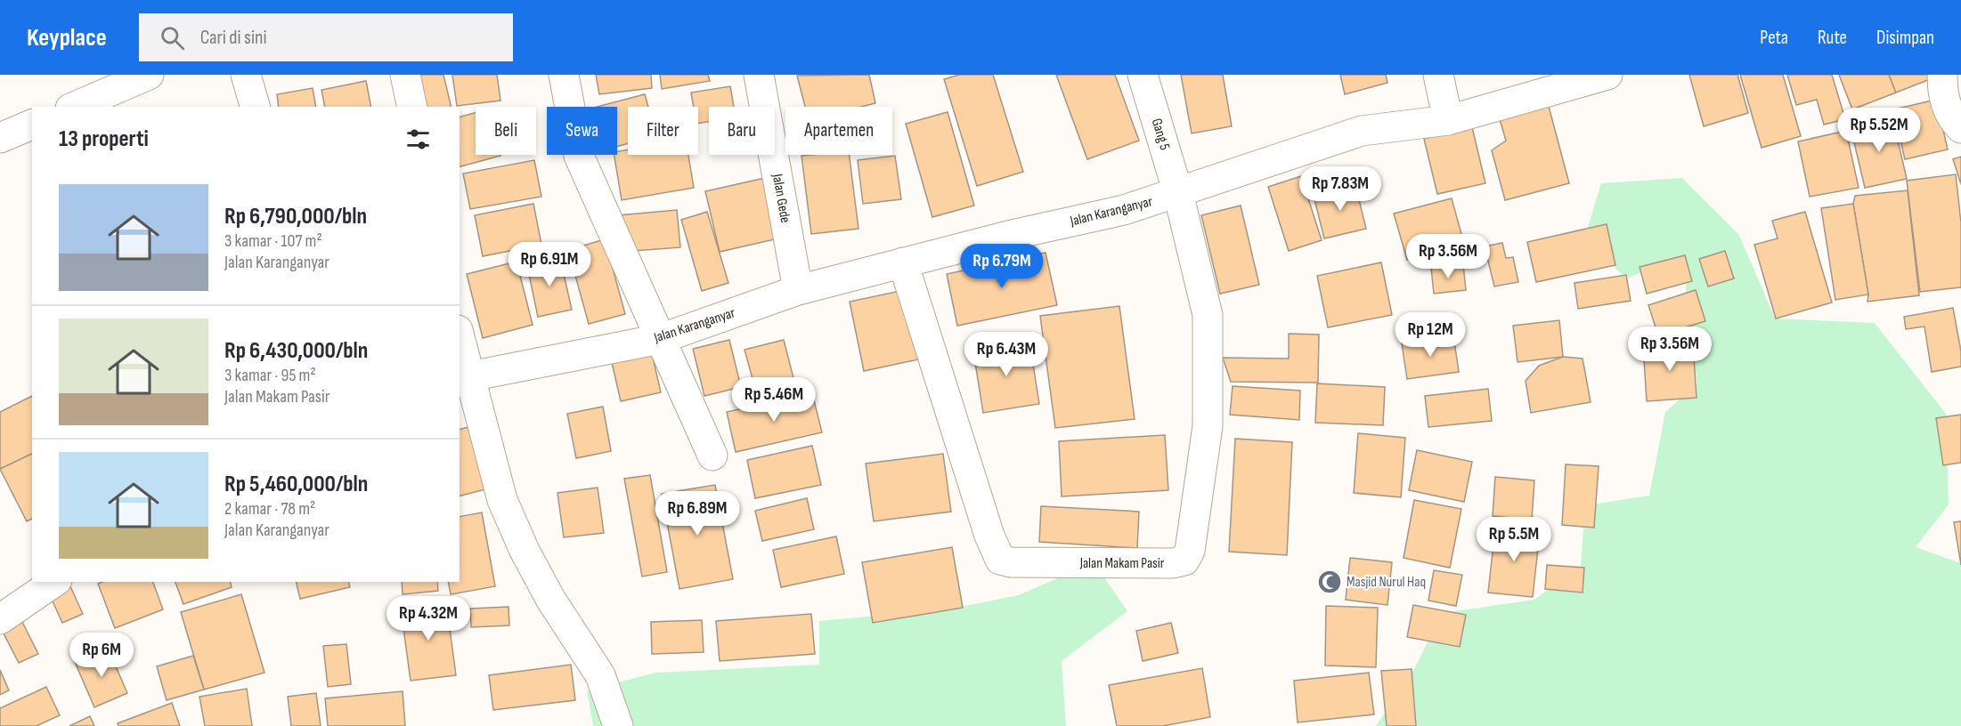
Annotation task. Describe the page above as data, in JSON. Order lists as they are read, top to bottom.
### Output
{
  "streets": {
    "street": [
      "Gang 5",
      "Jalan Gede",
      "Jalan Karanganyar",
      "Jalan Makam Pasir"
    ]
  },
  "crossings": [
    ["Gang 5", "Jalan Karanganyar"],
    ["Gang 5", "Jalan Makam Pasir"],
    ["Jalan Gede", "Jalan Karanganyar"],
    ["Jalan Karanganyar", "Jalan Makam Pasir"]
  ],
  "places": {
    "mosque": ["Masjid Nurul Haq"]
  },
  "page": {
    "header": "Keyplace",
    "search": "Cari di sini",
    "nav": ["Peta", "Rute", "Disimpan"],
    "chip": [
      "Beli",
      "Sewa",
      "Filter",
      "Baru",
      "Apartemen"
    ],
    "heading": "13 properti",
    "price": [
      "Rp 5.52M",
      "Rp 7.83M",
      "Rp 3.56M",
      "Rp 6.91M",
      "Rp 6.79M",
      "Rp 12M",
      "Rp 3.56M",
      "Rp 6.43M",
      "Rp 5.46M",
      "Rp 6.89M",
      "Rp 5.5M",
      "Rp 4.32M",
      "Rp 6M"
    ],
    "list": [
      {
        "name": "Rp 6,790,000/bln",
        "note": "3 kamar · 107 m² · Jalan Karanganyar"
      },
      {
        "name": "Rp 6,430,000/bln",
        "note": "3 kamar · 95 m² · Jalan Makam Pasir"
      },
      {
        "name": "Rp 5,460,000/bln",
        "note": "2 kamar · 78 m² · Jalan Karanganyar"
      }
    ]
  }
}
